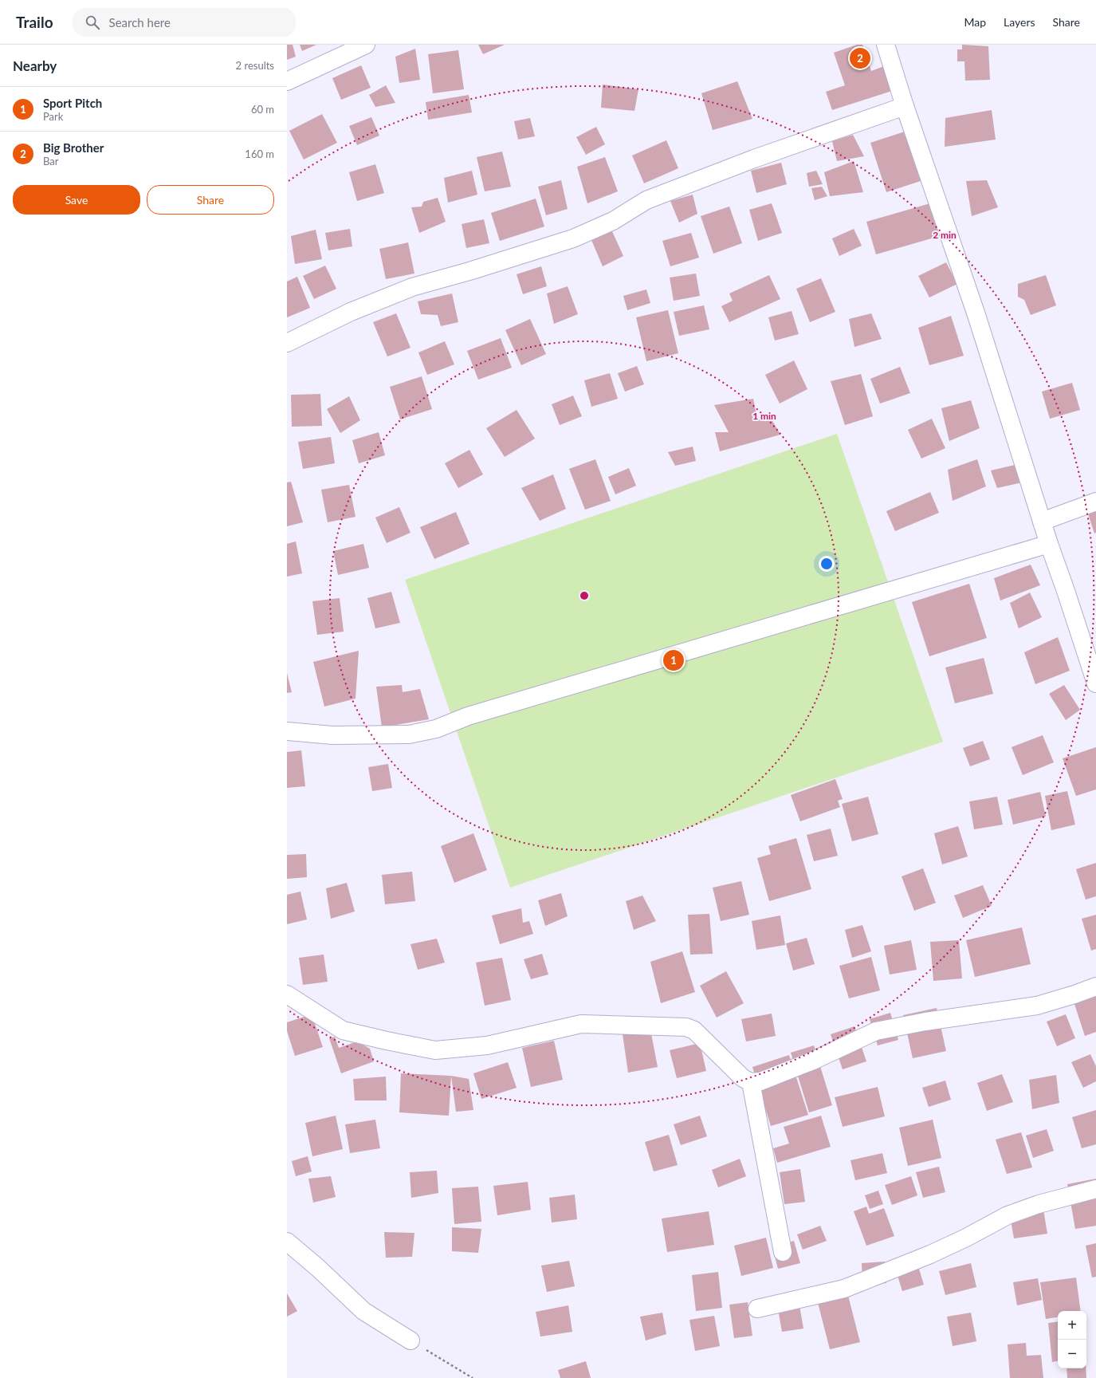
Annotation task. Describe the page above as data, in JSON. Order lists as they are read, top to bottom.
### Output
{
  "page": {
    "header": "Trailo",
    "search": "Search here",
    "nav": ["Map", "Layers", "Share"],
    "heading": ["Nearby", "2 results"],
    "pins": ["2", "1"],
    "list": [
      {
        "mark": "1",
        "name": "Sport Pitch",
        "note": "Park",
        "value": "60 m"
      },
      {
        "mark": "2",
        "name": "Big Brother",
        "note": "Bar",
        "value": "160 m"
      }
    ],
    "buttons": ["Save", "Share"],
    "map_buttons": ["+", "−"]
  },
  "rings": ["2 min", "1 min"]
}
